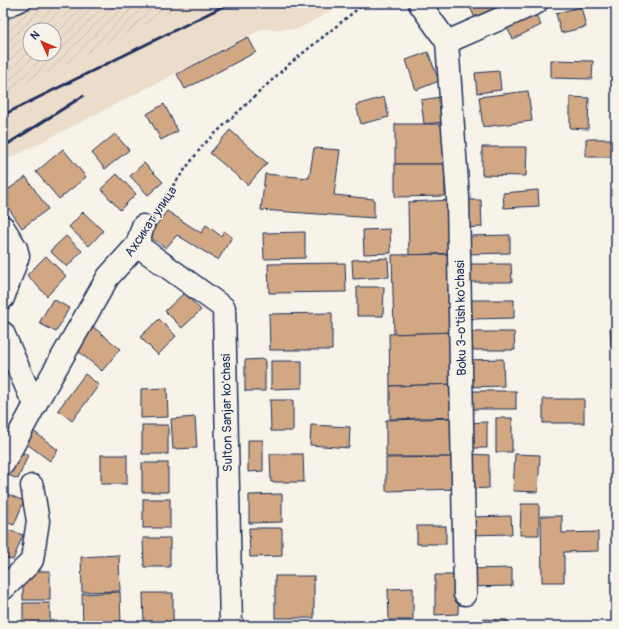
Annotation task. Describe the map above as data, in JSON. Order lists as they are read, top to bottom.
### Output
{
  "streets": {
    "street": ["Ахсикат улица", "Boku 3-o'tish ko'chasi", "Sulton Sanjar ko'chasi"]
  },
  "crossings": [
    ["Ахсикат улица", "Sulton Sanjar ko'chasi"]
  ],
  "north": "top left"
}
